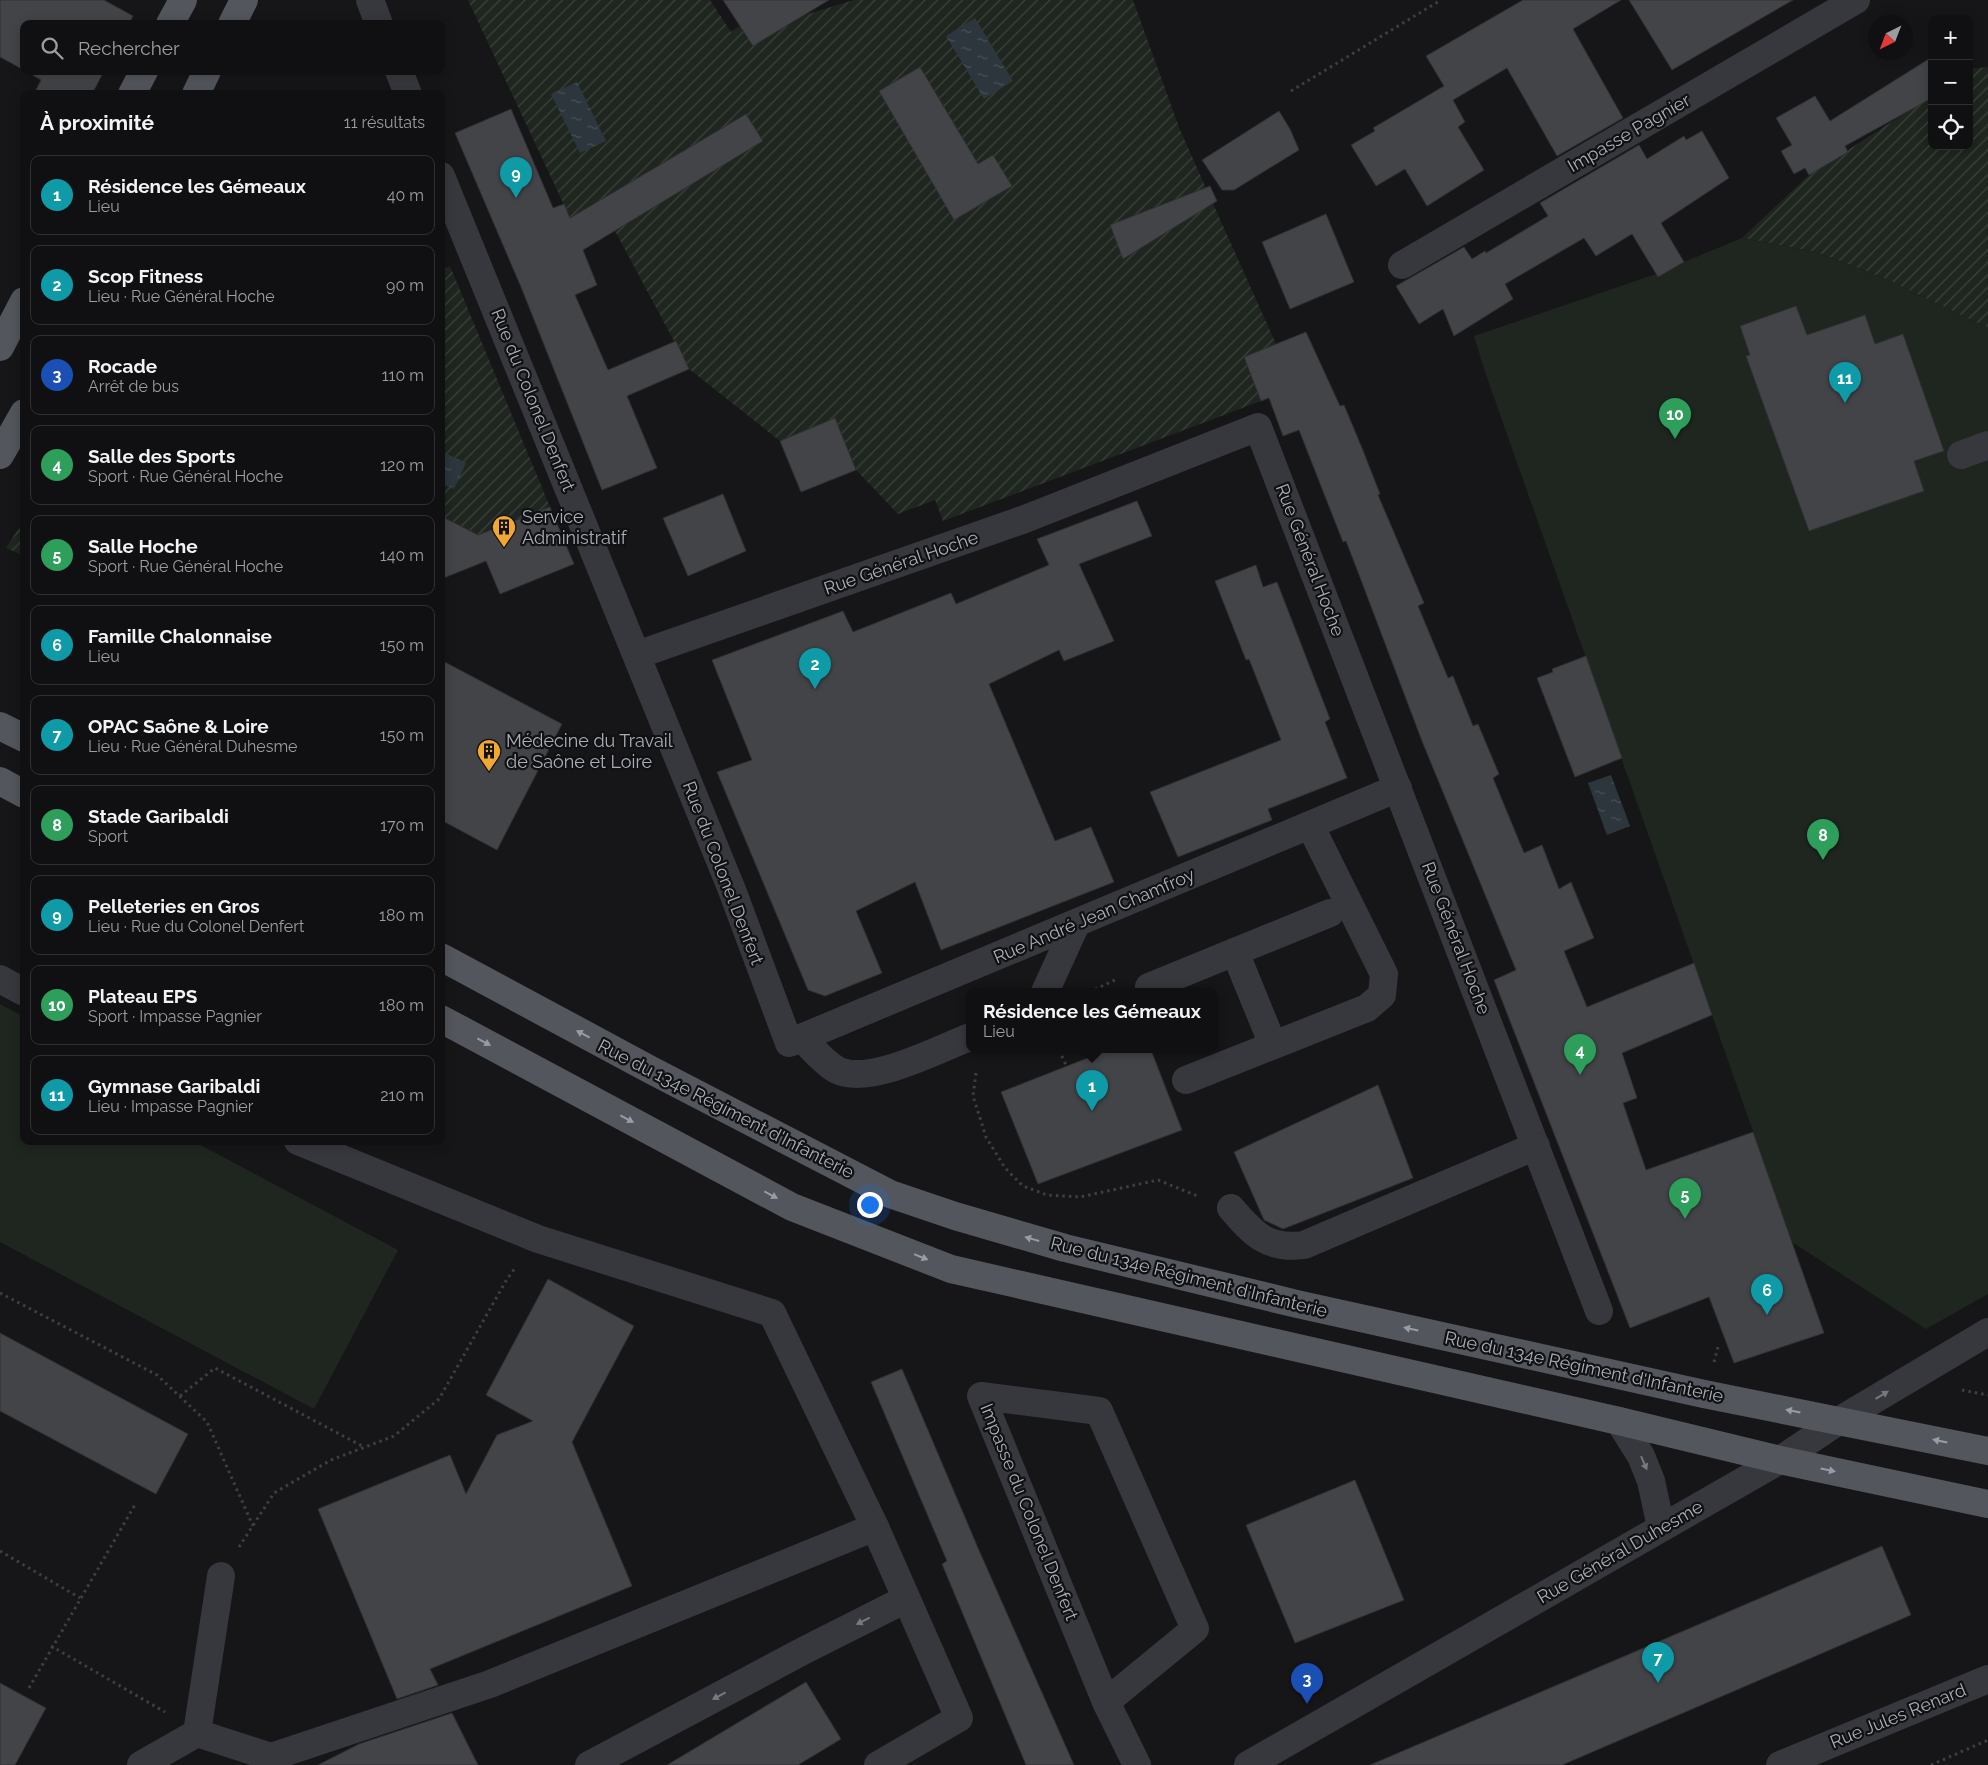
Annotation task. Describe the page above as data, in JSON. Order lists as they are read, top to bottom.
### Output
{
  "streets": {
    "main road": ["Rue du 134e Régiment d'Infanterie"],
    "street": [
      "Impasse Pagnier",
      "Rue du Colonel Denfert",
      "Rue Général Hoche",
      "Rue André Jean Chamfroy",
      "Impasse du Colonel Denfert",
      "Rue Général Duhesme",
      "Rue Jules Renard"
    ]
  },
  "crossings": [
    ["Rue du Colonel Denfert", "Rue Général Hoche"],
    ["Rue du Colonel Denfert", "Rue André Jean Chamfroy"],
    ["Rue Général Hoche", "Rue André Jean Chamfroy"],
    ["Rue du 134e Régiment d'Infanterie", "Rue Général Duhesme"]
  ],
  "places": {
    "building": ["Service Administratif", "Médecine du Travail de Saône et Loire"]
  },
  "north": "bottom left",
  "page": {
    "map_buttons": ["+", "−"],
    "search": "Rechercher",
    "heading": ["À proximité", "11 résultats"],
    "list": [
      {
        "mark": "1",
        "name": "Résidence les Gémeaux",
        "note": "Lieu",
        "value": "40 m"
      },
      {
        "mark": "2",
        "name": "Scop Fitness",
        "note": "Lieu · Rue Général Hoche",
        "value": "90 m"
      },
      {
        "mark": "3",
        "name": "Rocade",
        "note": "Arrêt de bus",
        "value": "110 m"
      },
      {
        "mark": "4",
        "name": "Salle des Sports",
        "note": "Sport · Rue Général Hoche",
        "value": "120 m"
      },
      {
        "mark": "5",
        "name": "Salle Hoche",
        "note": "Sport · Rue Général Hoche",
        "value": "140 m"
      },
      {
        "mark": "6",
        "name": "Famille Chalonnaise",
        "note": "Lieu",
        "value": "150 m"
      },
      {
        "mark": "7",
        "name": "OPAC Saône & Loire",
        "note": "Lieu · Rue Général Duhesme",
        "value": "150 m"
      },
      {
        "mark": "8",
        "name": "Stade Garibaldi",
        "note": "Sport",
        "value": "170 m"
      },
      {
        "mark": "9",
        "name": "Pelleteries en Gros",
        "note": "Lieu · Rue du Colonel Denfert",
        "value": "180 m"
      },
      {
        "mark": "10",
        "name": "Plateau EPS",
        "note": "Sport · Impasse Pagnier",
        "value": "180 m"
      },
      {
        "mark": "11",
        "name": "Gymnase Garibaldi",
        "note": "Lieu · Impasse Pagnier",
        "value": "210 m"
      }
    ],
    "pins": [
      "9",
      "11",
      "10",
      "2",
      "8",
      "4",
      "1",
      "5",
      "6",
      "7",
      "3"
    ],
    "popup": ["Résidence les Gémeaux", "Lieu"]
  }
}
